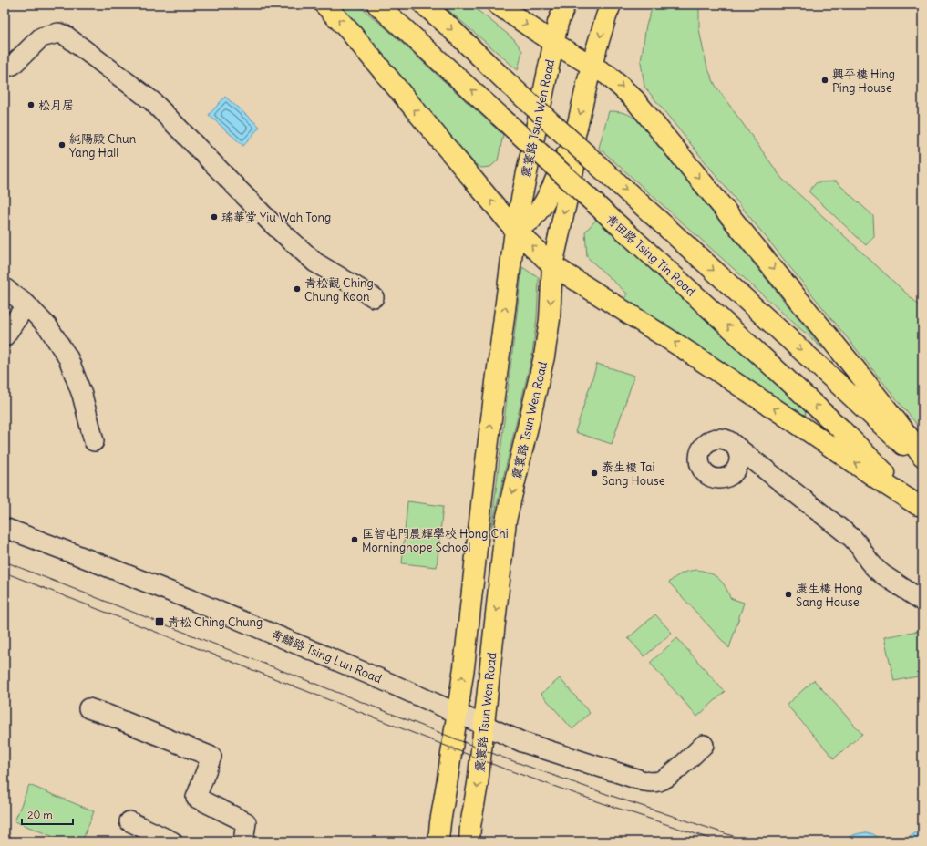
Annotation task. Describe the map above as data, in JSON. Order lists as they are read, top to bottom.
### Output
{
  "streets": {
    "main road": ["震寰路 Tsun Wen Road", "青田路 Tsing Tin Road"],
    "street": ["青麟路 Tsing Lun Road"]
  },
  "crossings": [
    ["震寰路 Tsun Wen Road", "青麟路 Tsing Lun Road"]
  ],
  "places": {
    "other": [
      "興平樓 Hing Ping House",
      "松月居",
      "純陽殿 Chun Yang Hall",
      "瑤華堂 Yiu Wah Tong",
      "青松觀 Ching Chung Koon",
      "泰生樓 Tai Sang House",
      "匡智屯門晨輝學校 Hong Chi Morninghope School",
      "康生樓 Hong Sang House"
    ],
    "transit": ["青松 Ching Chung"]
  },
  "scale_bar": "20 m"
}
